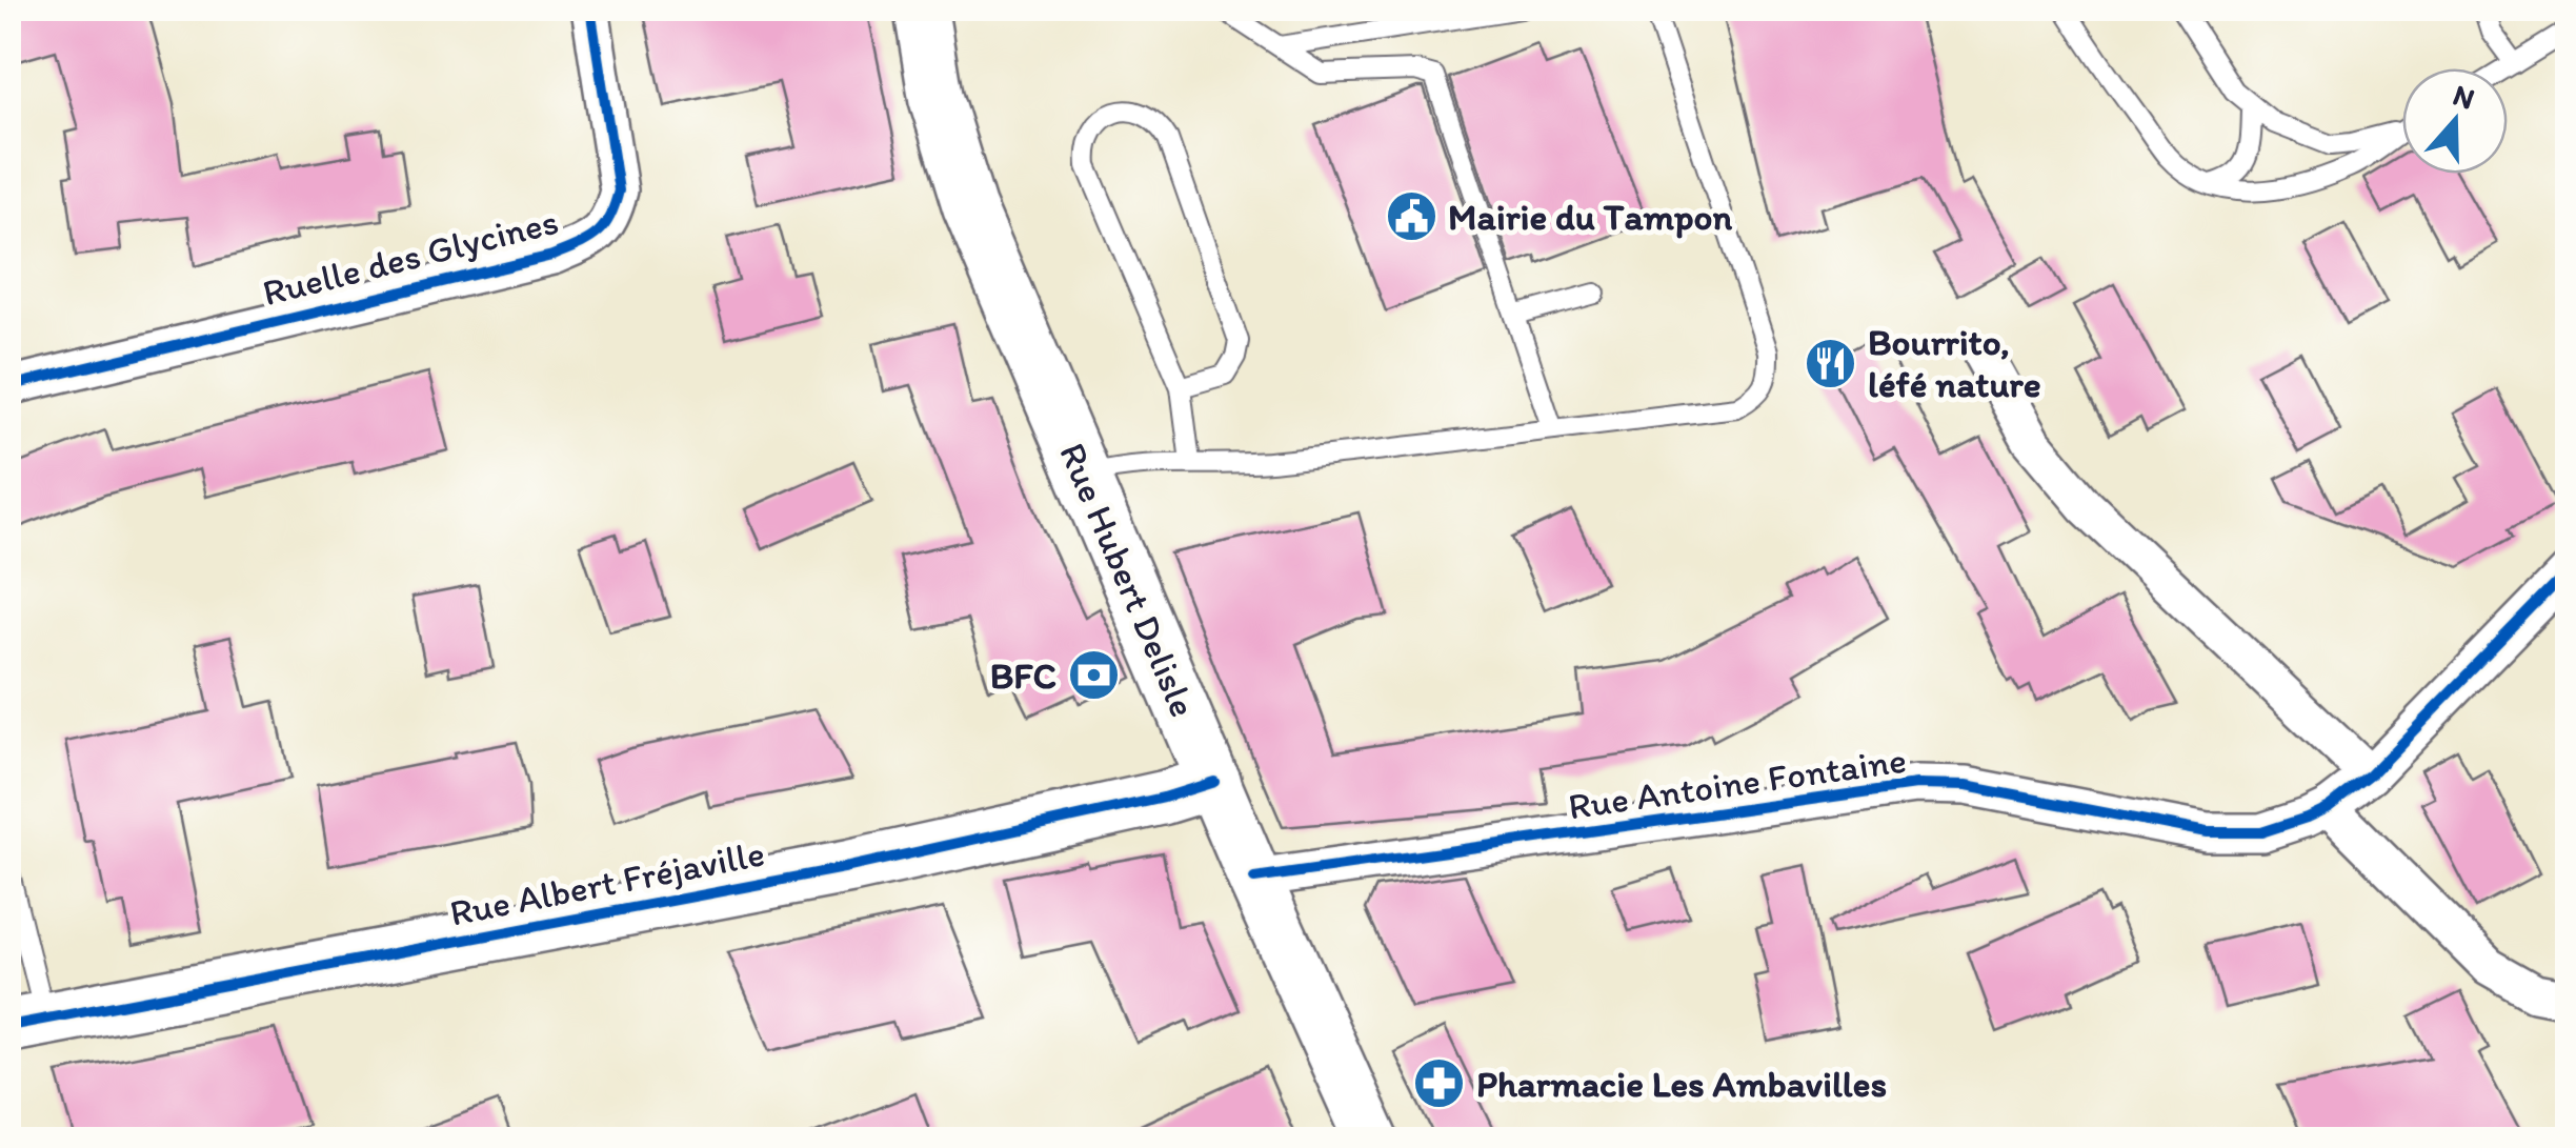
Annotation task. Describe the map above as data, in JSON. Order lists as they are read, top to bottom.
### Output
{
  "streets": {
    "main road": ["Rue Hubert Delisle", "Rue Albert Fréjaville"],
    "street": ["Ruelle des Glycines", "Rue Antoine Fontaine"]
  },
  "crossings": [
    ["Rue Hubert Delisle", "Rue Antoine Fontaine"],
    ["Rue Hubert Delisle", "Rue Albert Fréjaville"]
  ],
  "places": {
    "public building": ["Mairie du Tampon"],
    "restaurant": ["Bourrito, léfé nature"],
    "bank": ["BFC"],
    "pharmacy": ["Pharmacie Les Ambavilles"]
  },
  "north": "top"
}
